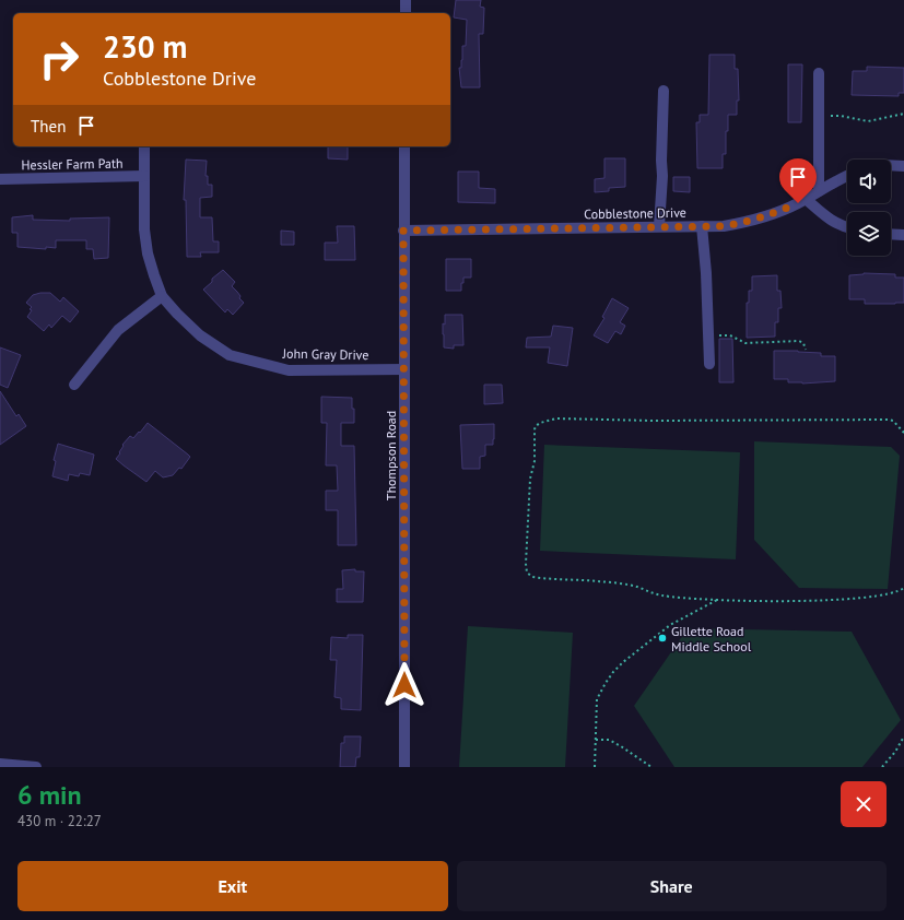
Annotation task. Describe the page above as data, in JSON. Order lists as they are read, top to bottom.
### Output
{
  "streets": {
    "street": [
      "Hessler Farm Path",
      "Cobblestone Drive",
      "John Gray Drive",
      "Thompson Road"
    ]
  },
  "crossings": [
    ["Hessler Farm Path", "John Gray Drive"],
    ["Cobblestone Drive", "Thompson Road"],
    ["John Gray Drive", "Thompson Road"]
  ],
  "places": ["Gillette Road Middle School"],
  "page": {
    "turn": ["230 m", "Cobblestone Drive"],
    "then": "Then",
    "heading": ["6 min", "430 m · 22:27"],
    "buttons": ["Exit", "Share"]
  }
}
